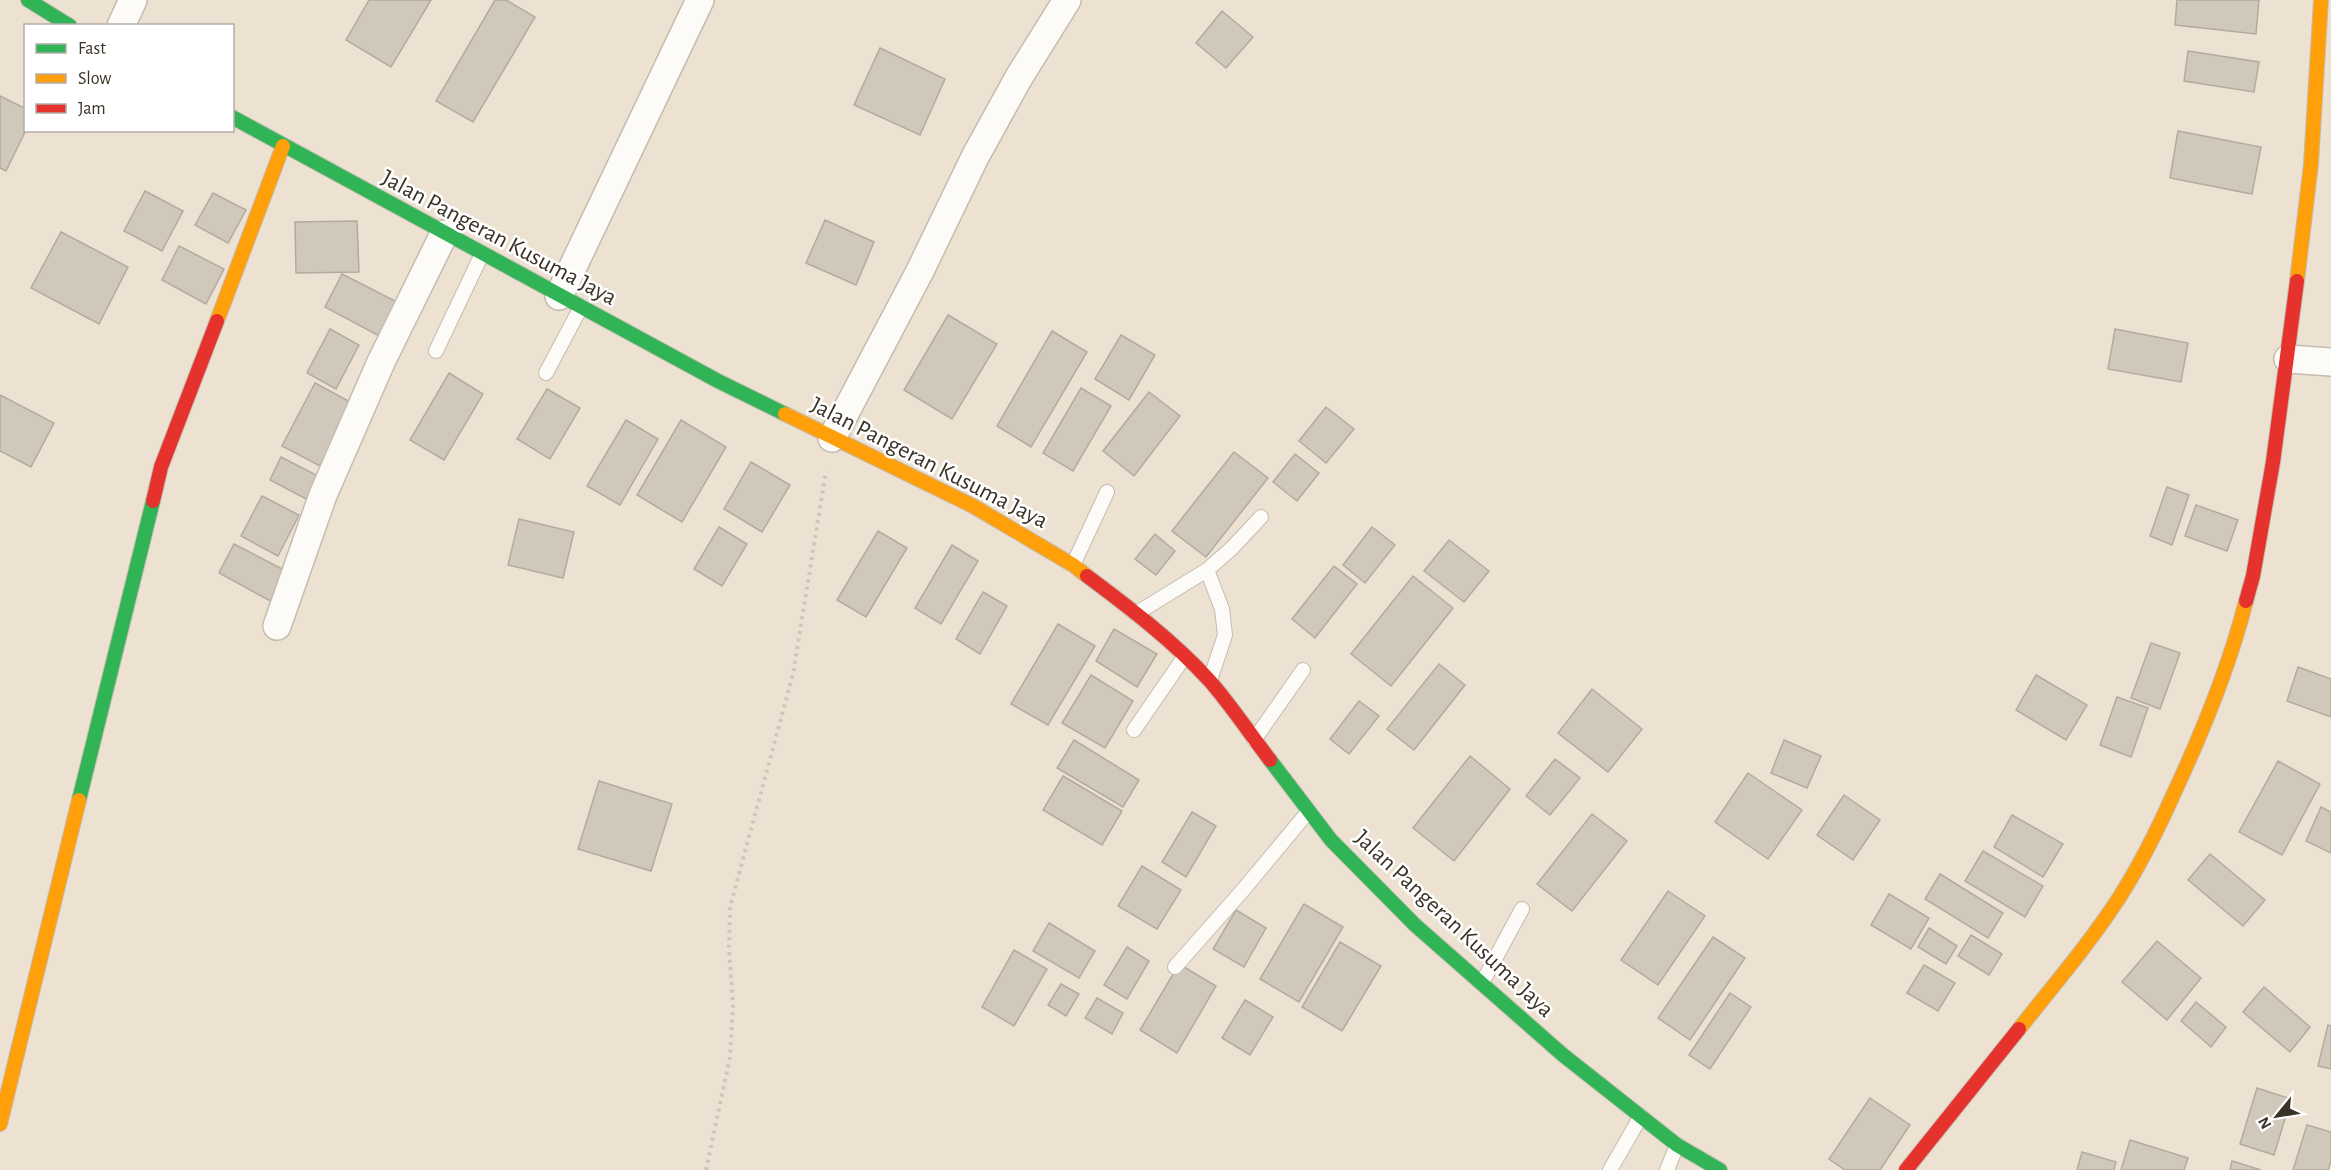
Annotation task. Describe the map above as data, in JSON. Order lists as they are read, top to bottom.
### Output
{
  "streets": {
    "street": ["Jalan Pangeran Kusuma Jaya"]
  },
  "legend": ["Fast", "Slow", "Jam"],
  "north": "bottom left"
}
